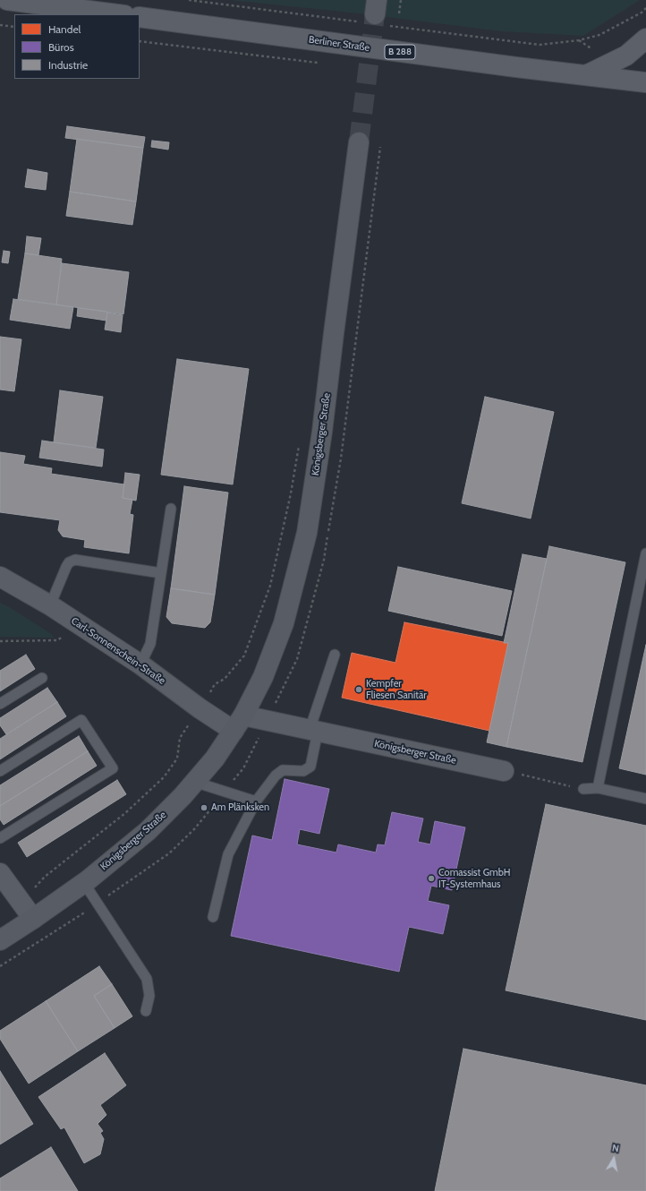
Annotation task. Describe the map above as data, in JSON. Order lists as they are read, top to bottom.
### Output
{
  "streets": {
    "main road": ["Berliner Straße", "B 288"],
    "street": ["Königsberger Straße", "Carl-Sonnenschein-Straße"]
  },
  "crossings": [
    ["Königsberger Straße", "Carl-Sonnenschein-Straße"]
  ],
  "places": ["Kempfer Fliesen Sanitär", "Am Plänksken", "Comassist GmbH IT-Systemhaus"],
  "legend": ["Handel", "Büros", "Industrie"],
  "north": "top"
}
